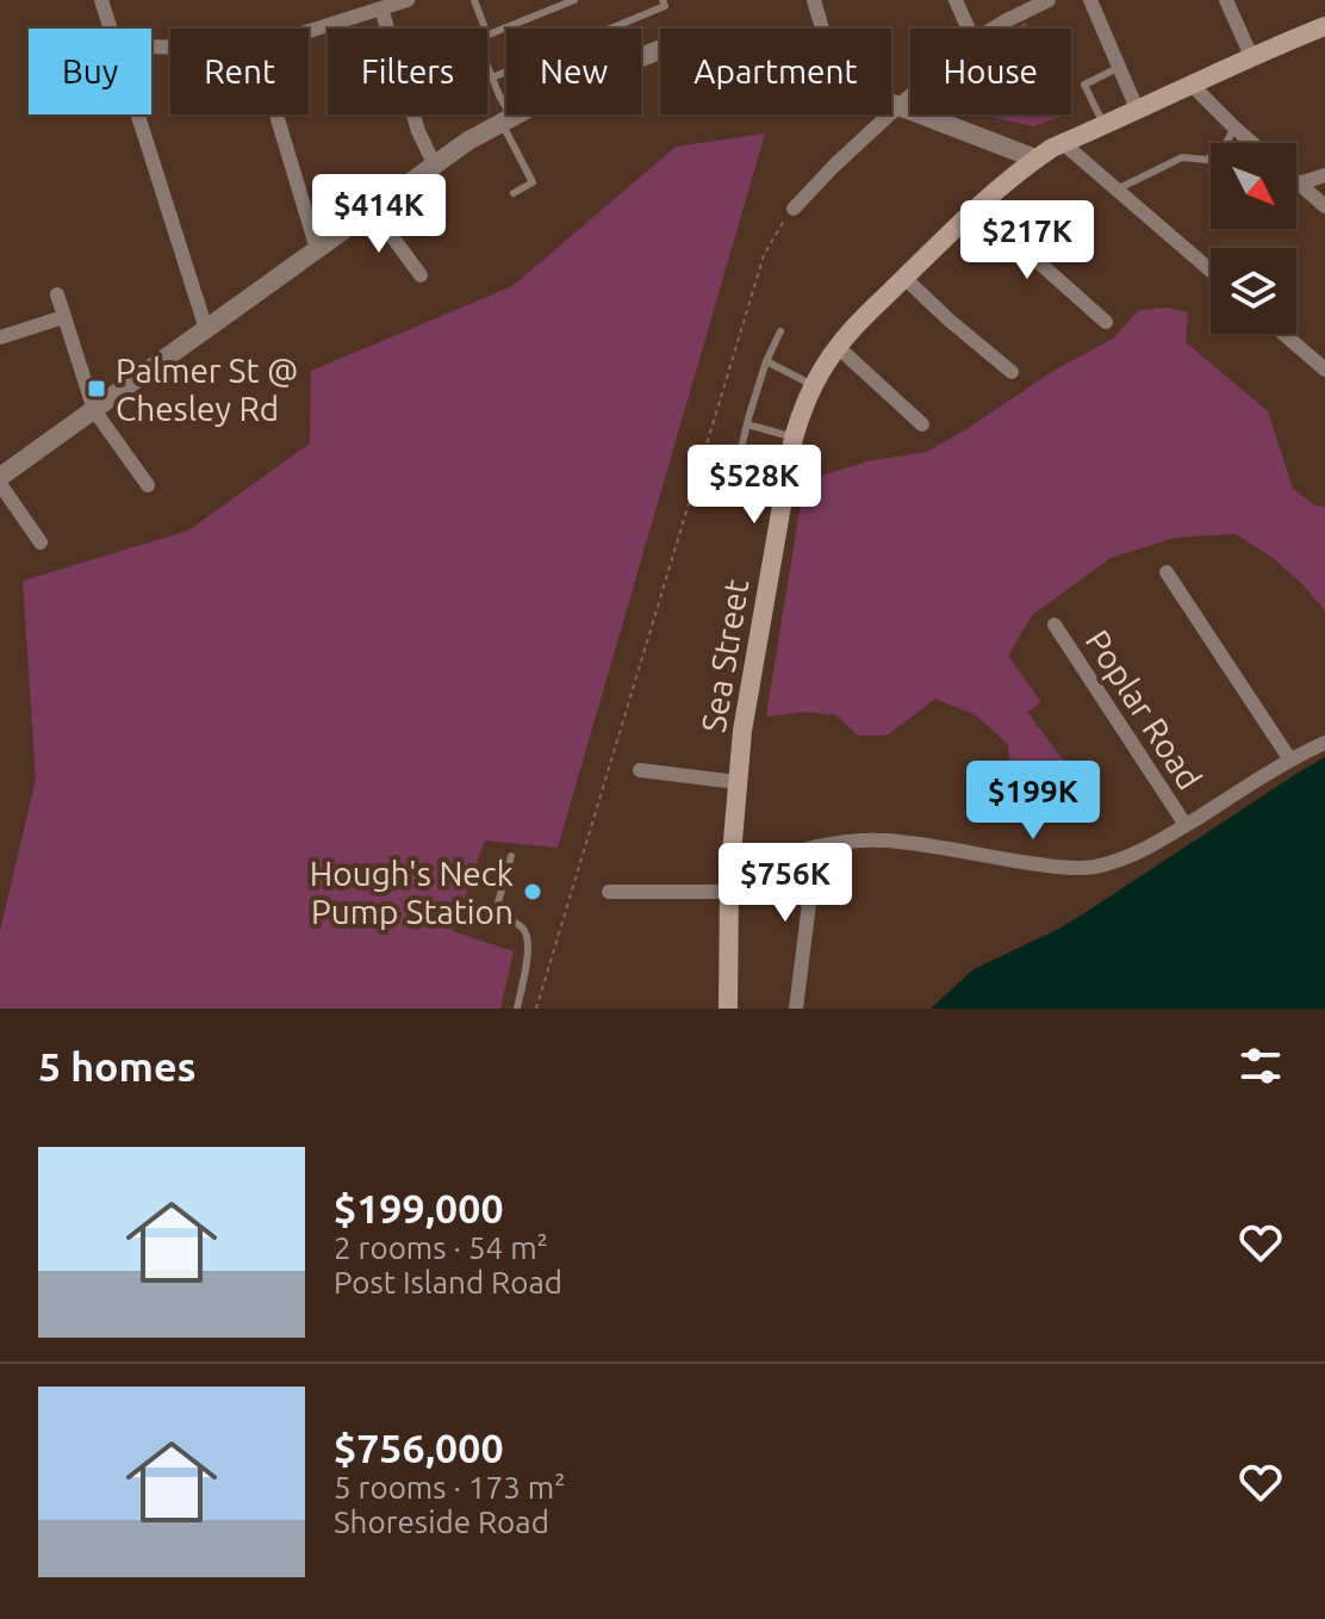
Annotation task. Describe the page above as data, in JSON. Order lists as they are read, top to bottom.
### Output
{
  "streets": {
    "main road": ["Sea Street"],
    "street": ["Poplar Road"]
  },
  "places": {
    "transit": ["Palmer St @ Chesley Rd"],
    "other": ["Hough's Neck Pump Station"]
  },
  "north": "bottom right",
  "page": {
    "chip": [
      "Buy",
      "Rent",
      "Filters",
      "New",
      "Apartment",
      "House"
    ],
    "price": [
      "$414K",
      "$217K",
      "$528K",
      "$199K",
      "$756K"
    ],
    "heading": "5 homes",
    "list": [
      {
        "name": "$199,000",
        "note": "2 rooms · 54 m² · Post Island Road"
      },
      {
        "name": "$756,000",
        "note": "5 rooms · 173 m² · Shoreside Road"
      }
    ]
  }
}
